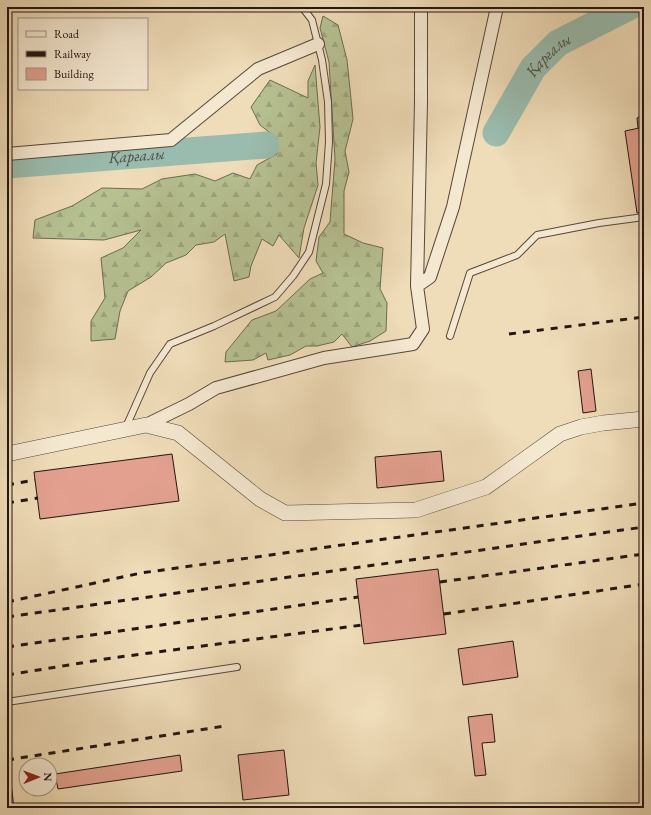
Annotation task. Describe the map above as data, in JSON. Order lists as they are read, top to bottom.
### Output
{
  "water": ["Қарғалы"],
  "legend": ["Road", "Railway", "Building"],
  "north": "right"
}
